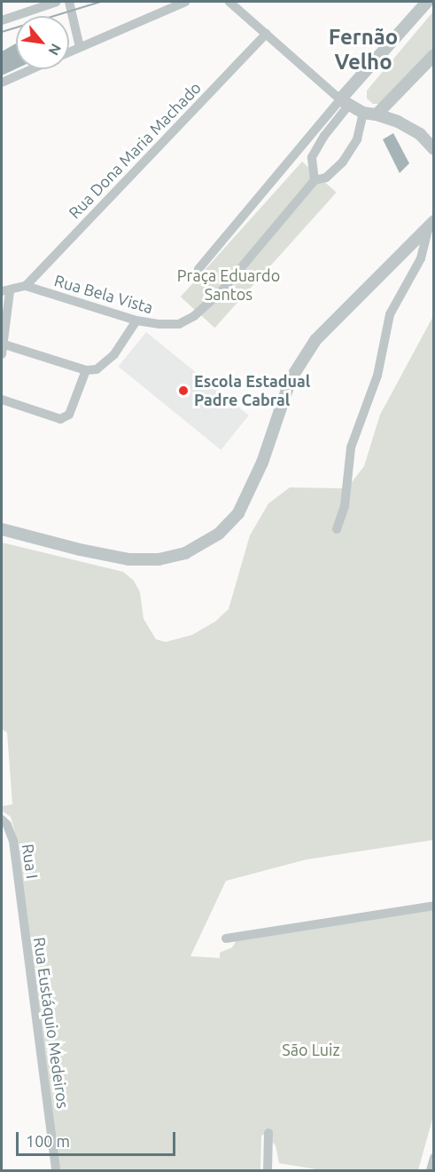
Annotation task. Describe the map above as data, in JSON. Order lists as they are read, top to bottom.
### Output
{
  "streets": {
    "street": [
      "Rua Dona Maria Machado",
      "Rua Bela Vista",
      "Rua I",
      "Rua Eustáquio Medeiros"
    ]
  },
  "crossings": [
    ["Rua Dona Maria Machado", "Rua Bela Vista"],
    ["Rua I", "Rua Eustáquio Medeiros"]
  ],
  "districts": ["Fernão Velho"],
  "parks": ["Praça Eduardo Santos", "São Luiz"],
  "places": ["Escola Estadual Padre Cabral"],
  "scale_bar": "100 m",
  "north": "bottom right"
}
